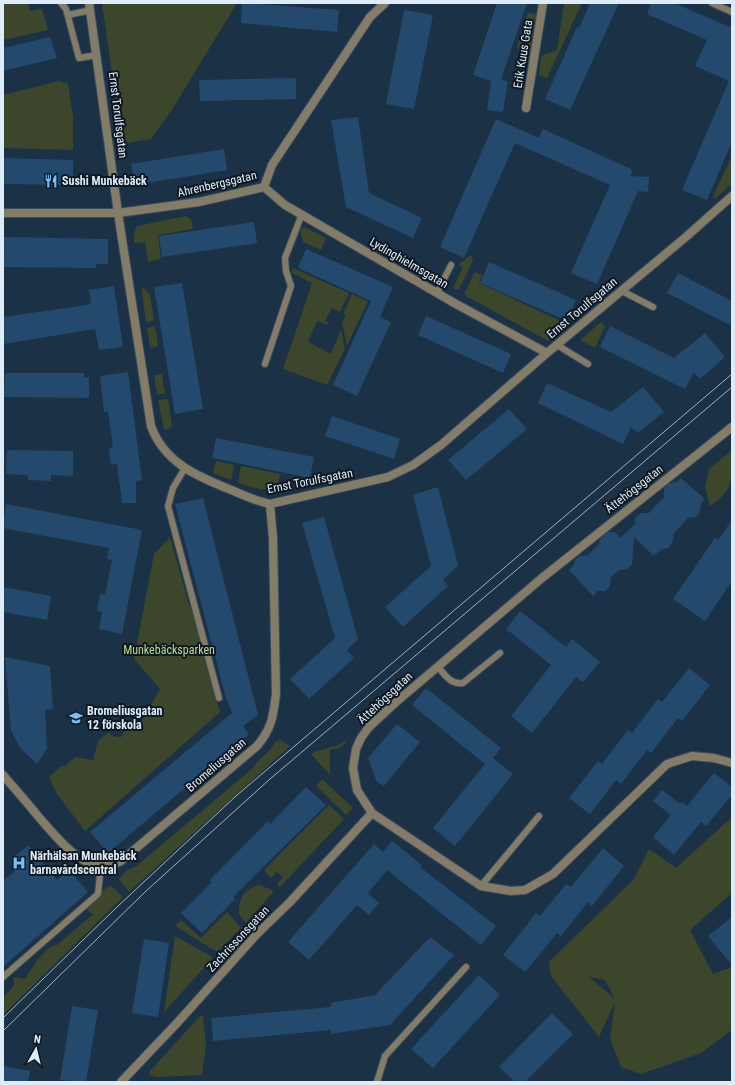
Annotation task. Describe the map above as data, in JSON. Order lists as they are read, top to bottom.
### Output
{
  "streets": {
    "street": [
      "Erik Kuus Gata",
      "Ernst Torulfsgatan",
      "Ahrenbergsgatan",
      "Lydinghielmsgatan",
      "Ättehögsgatan",
      "Bromeliusgatan",
      "Zachrissonsgatan"
    ]
  },
  "crossings": [
    ["Ernst Torulfsgatan", "Ahrenbergsgatan"],
    ["Ernst Torulfsgatan", "Lydinghielmsgatan"],
    ["Ernst Torulfsgatan", "Bromeliusgatan"],
    ["Ahrenbergsgatan", "Lydinghielmsgatan"],
    ["Ättehögsgatan", "Zachrissonsgatan"]
  ],
  "parks": ["Munkebäcksparken"],
  "places": {
    "restaurant": ["Sushi Munkebäck"],
    "school or university": ["Bromeliusgatan 12 förskola"],
    "hospital": ["Närhälsan Munkebäck barnavårdscentral"]
  },
  "north": "top"
}
